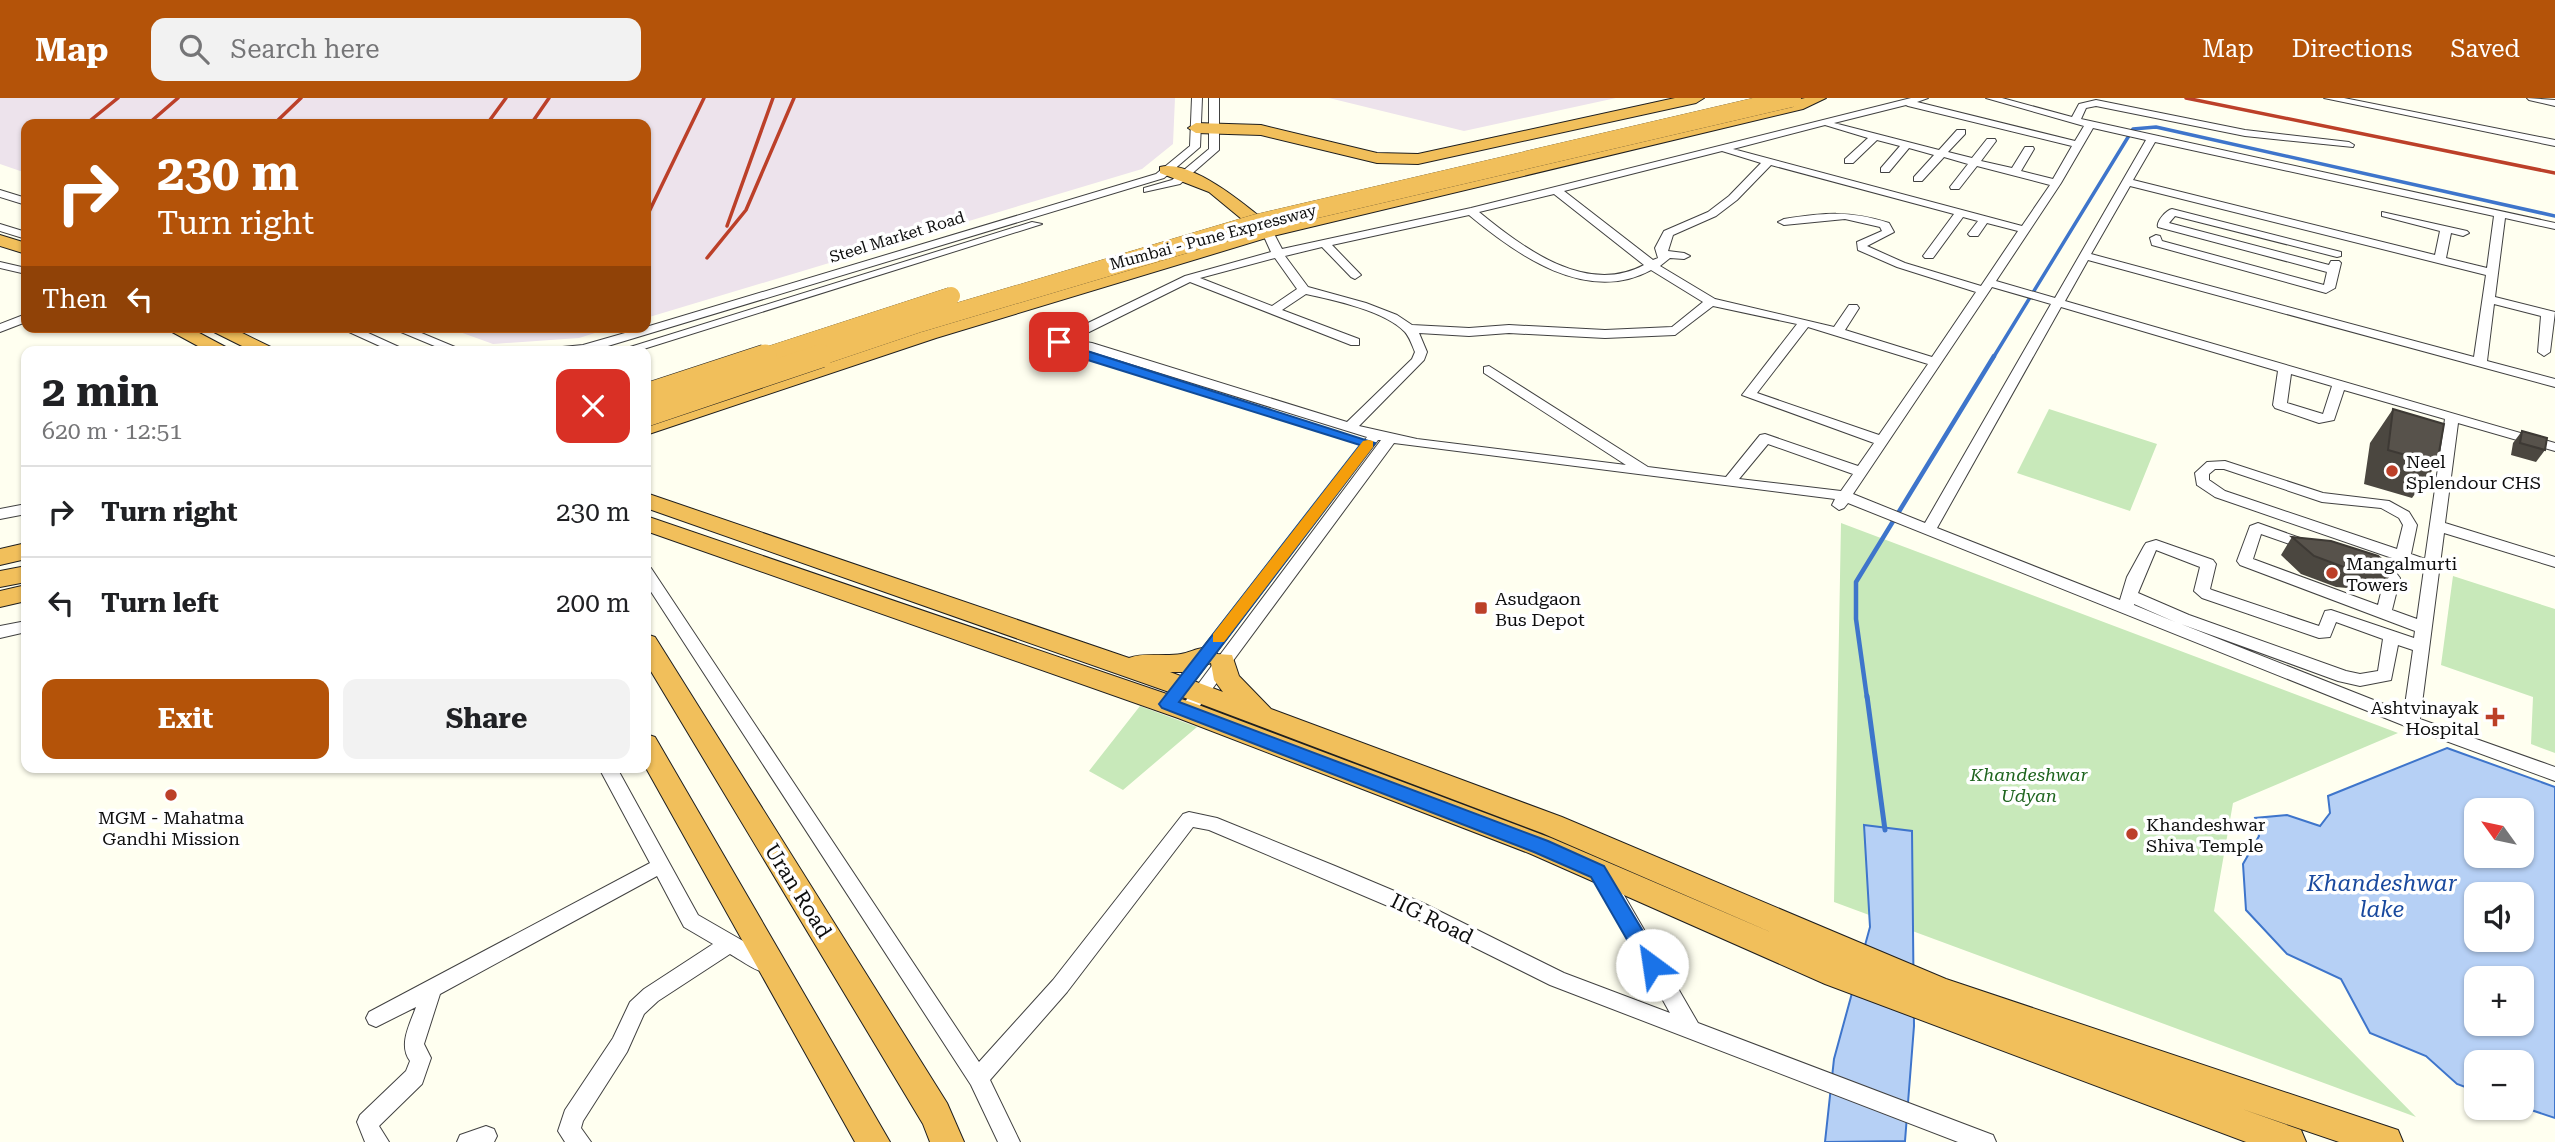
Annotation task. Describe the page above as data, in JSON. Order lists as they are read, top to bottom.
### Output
{
  "streets": {
    "highway": ["Mumbai - Pune Expressway", "Uran Road"],
    "street": ["Steel Market Road", "IIG Road"]
  },
  "water": ["Khandeshwar lake"],
  "parks": ["Khandeshwar Udyan"],
  "places": {
    "other": [
      "Neel Splendour CHS",
      "Mangalmurti Towers",
      "MGM - Mahatma Gandhi Mission",
      "Khandeshwar Shiva Temple"
    ],
    "transit": ["Asudgaon Bus Depot"],
    "health": ["Ashtvinayak Hospital"]
  },
  "north": "top left",
  "page": {
    "header": "Map",
    "search": "Search here",
    "nav": ["Map", "Directions", "Saved"],
    "turn": ["230 m", "Turn right"],
    "then": "Then",
    "heading": ["2 min", "620 m · 12:51"],
    "list": [
      {
        "name": "Turn right",
        "value": "230 m"
      },
      {
        "name": "Turn left",
        "value": "200 m"
      }
    ],
    "buttons": ["Exit", "Share"],
    "map_buttons": ["+", "−"]
  }
}
